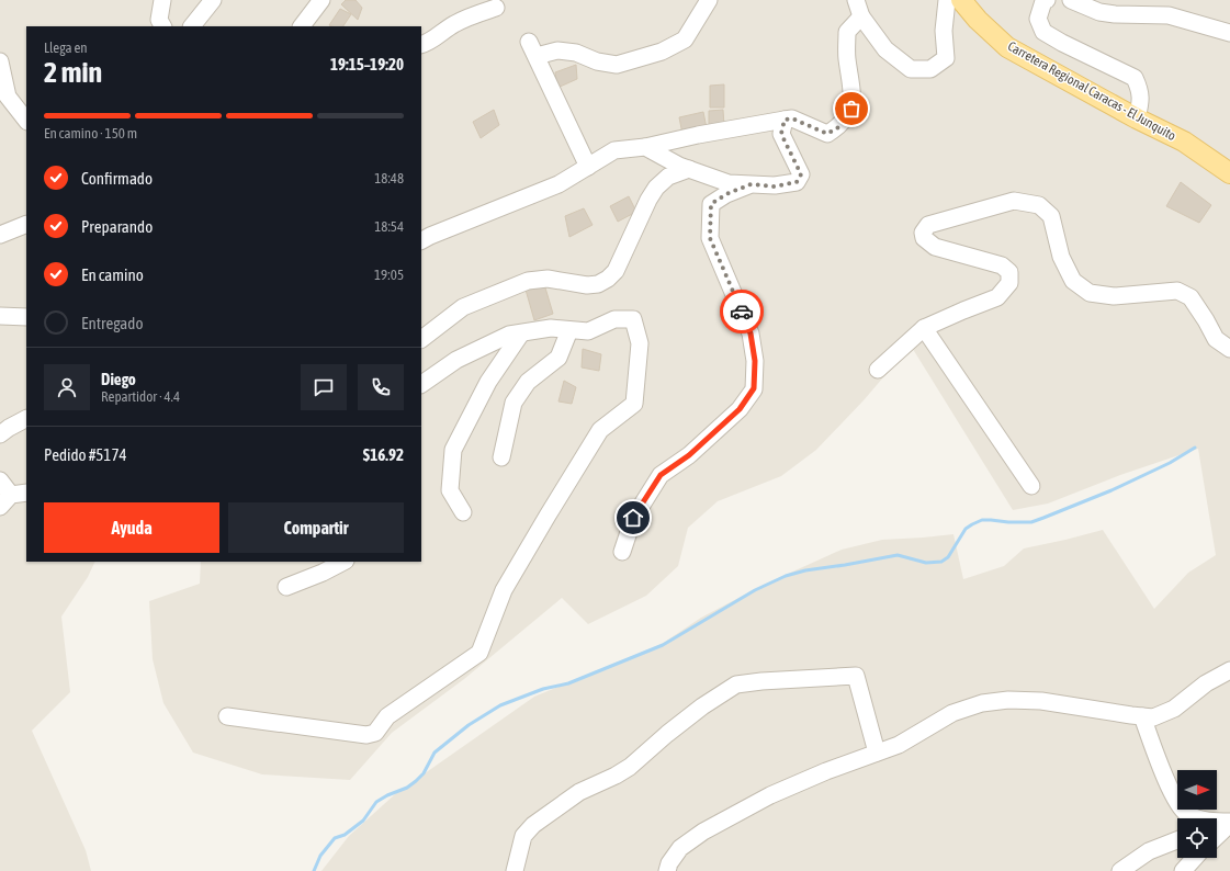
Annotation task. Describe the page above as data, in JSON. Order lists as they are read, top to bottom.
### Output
{
  "streets": {
    "main road": ["Carretera Regional Caracas - El Junquito"]
  },
  "north": "right",
  "page": {
    "heading": ["2 min", "Llega en", "19:15–19:20"],
    "panel": [
      "Diego",
      "Repartidor · 4.4",
      "Pedido #5174",
      "$16.92"
    ],
    "bar": "En camino · 150 m",
    "list": [
      ["Confirmado", "18:48"],
      ["Preparando", "18:54"],
      ["En camino", "19:05"],
      "Entregado"
    ],
    "buttons": ["Ayuda", "Compartir"]
  }
}
